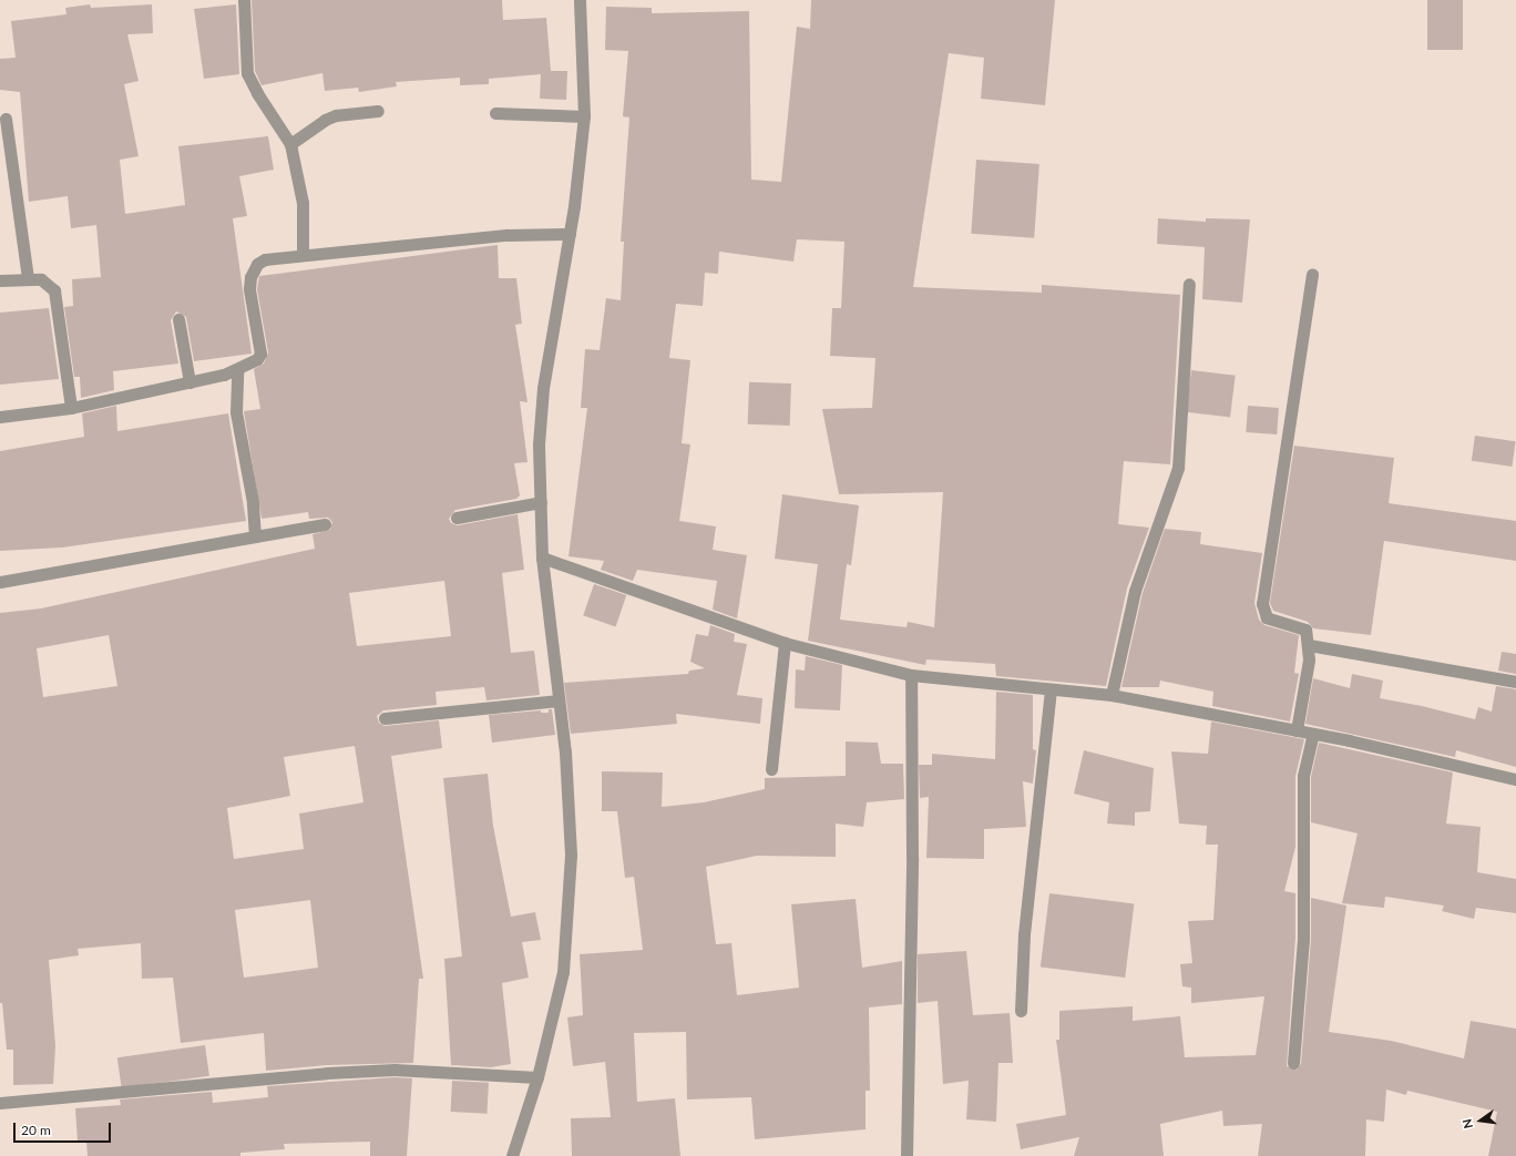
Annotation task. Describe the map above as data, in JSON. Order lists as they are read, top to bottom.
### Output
{
  "scale_bar": "20 m",
  "north": "left"
}
